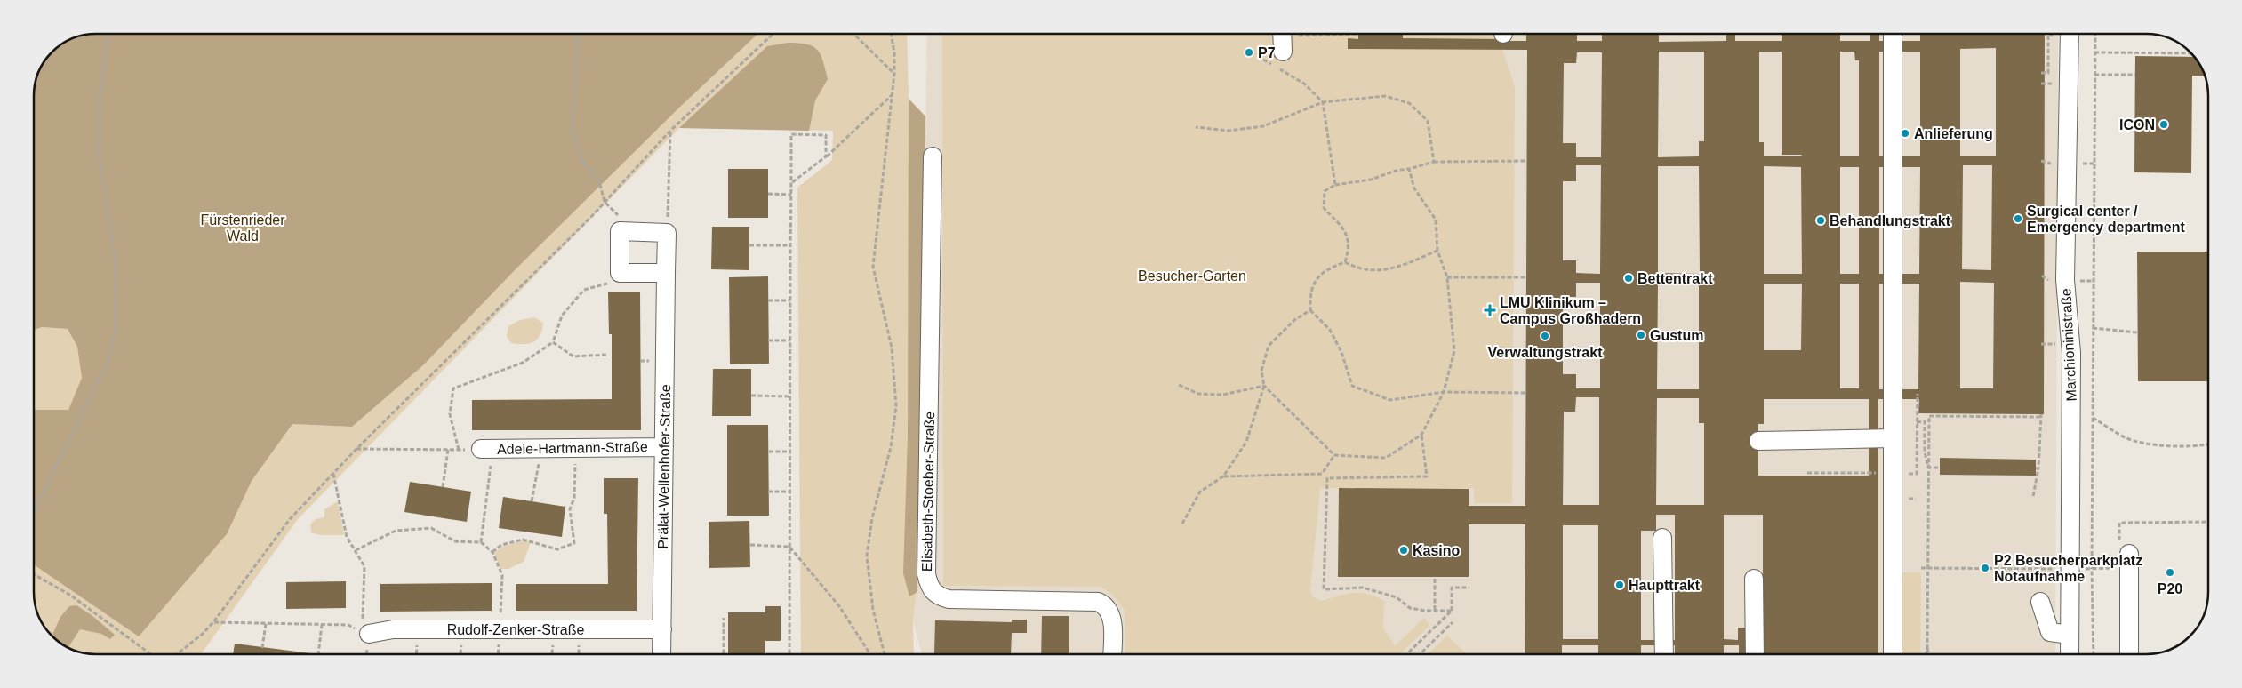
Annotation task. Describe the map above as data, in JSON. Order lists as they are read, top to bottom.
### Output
{
  "streets": {
    "street": [
      "Marchioninistraße",
      "Adele-Hartmann-Straße",
      "Prälat-Wellenhofer-Straße",
      "Elisabeth-Stoeber-Straße",
      "Rudolf-Zenker-Straße"
    ]
  },
  "crossings": [
    ["Adele-Hartmann-Straße", "Prälat-Wellenhofer-Straße"],
    ["Prälat-Wellenhofer-Straße", "Rudolf-Zenker-Straße"]
  ],
  "parks": ["Fürstenrieder Wald", "Besucher-Garten"],
  "places": {
    "other": [
      "P7",
      "ICON",
      "Anlieferung",
      "Surgical center / Emergency department",
      "Behandlungstrakt",
      "Bettentrakt",
      "Gustum",
      "Verwaltungstrakt",
      "Kasino",
      "P2 Besucherparkplatz Notaufnahme",
      "P20",
      "Haupttrakt"
    ],
    "health": ["LMU Klinikum – Campus Großhadern"]
  }
}
